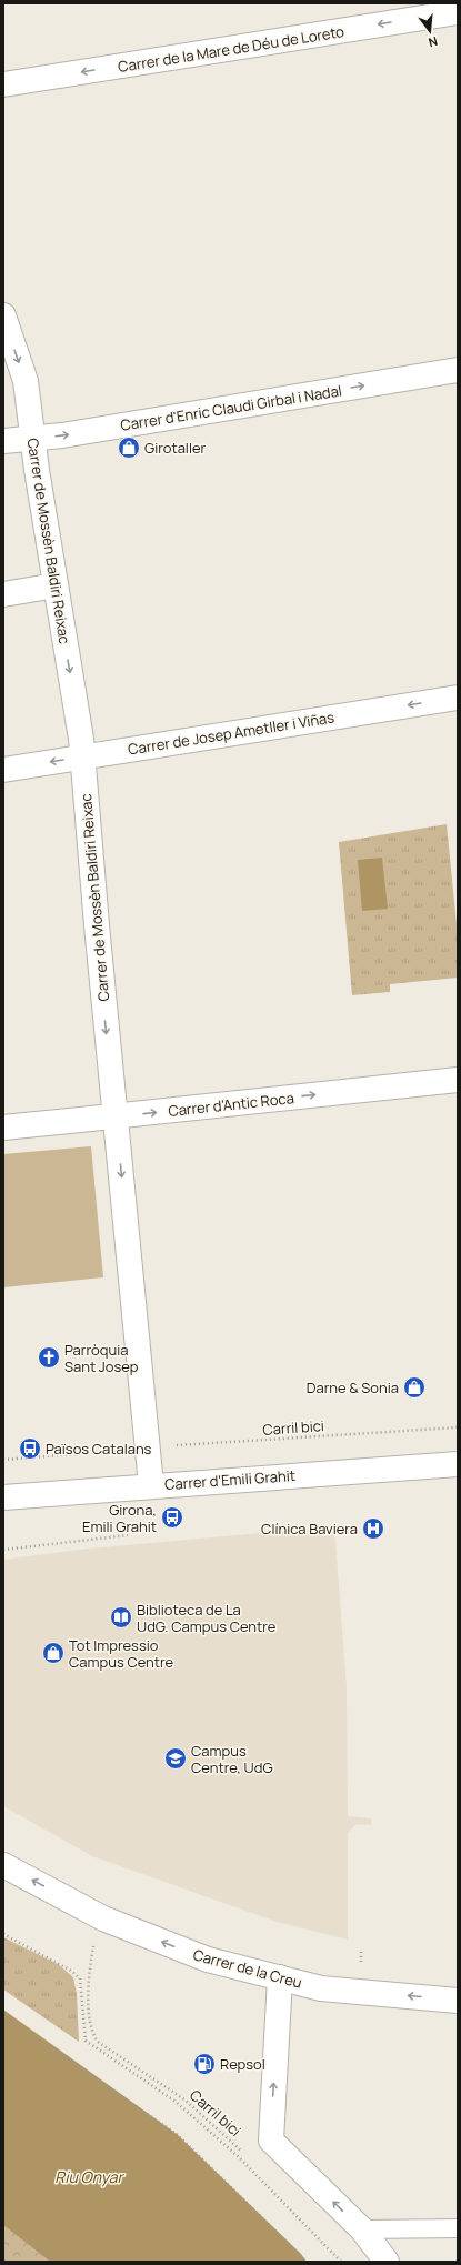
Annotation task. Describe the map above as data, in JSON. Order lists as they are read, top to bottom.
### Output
{
  "streets": {
    "street": [
      "Carrer de la Mare de Déu de Loreto",
      "Carrer d'Enric Claudi Girbal i Nadal",
      "Carrer de Mossèn Baldiri Reixac",
      "Carrer de Josep Ametller i Viñas",
      "Carrer d'Antic Roca",
      "Carrer d'Emili Grahit",
      "Carrer de la Creu"
    ],
    "path": ["Carril bici"]
  },
  "crossings": [
    ["Carrer d'Enric Claudi Girbal i Nadal", "Carrer de Mossèn Baldiri Reixac"],
    ["Carrer de Mossèn Baldiri Reixac", "Carrer de Josep Ametller i Viñas"],
    ["Carrer de Mossèn Baldiri Reixac", "Carrer d'Antic Roca"],
    ["Carrer de Mossèn Baldiri Reixac", "Carril bici"],
    ["Carrer de Mossèn Baldiri Reixac", "Carrer d'Emili Grahit"]
  ],
  "one_way": [
    "Carrer de la Mare de Déu de Loreto",
    "Carrer d'Enric Claudi Girbal i Nadal",
    "Carrer de Mossèn Baldiri Reixac",
    "Carrer de Josep Ametller i Viñas",
    "Carrer d'Antic Roca",
    "Carrer de la Creu"
  ],
  "water": ["Riu Onyar"],
  "places": {
    "shop": ["Girotaller", "Darne & Sonia", "Tot Impressio Campus Centre"],
    "church": ["Parròquia Sant Josep"],
    "bus stop": ["Països Catalans", "Girona, Emili Grahit"],
    "hospital": ["Clínica Baviera"],
    "library": ["Biblioteca de La UdG. Campus Centre"],
    "school or university": ["Campus Centre, UdG"],
    "fuel station": ["Repsol"]
  },
  "north": "bottom"
}
